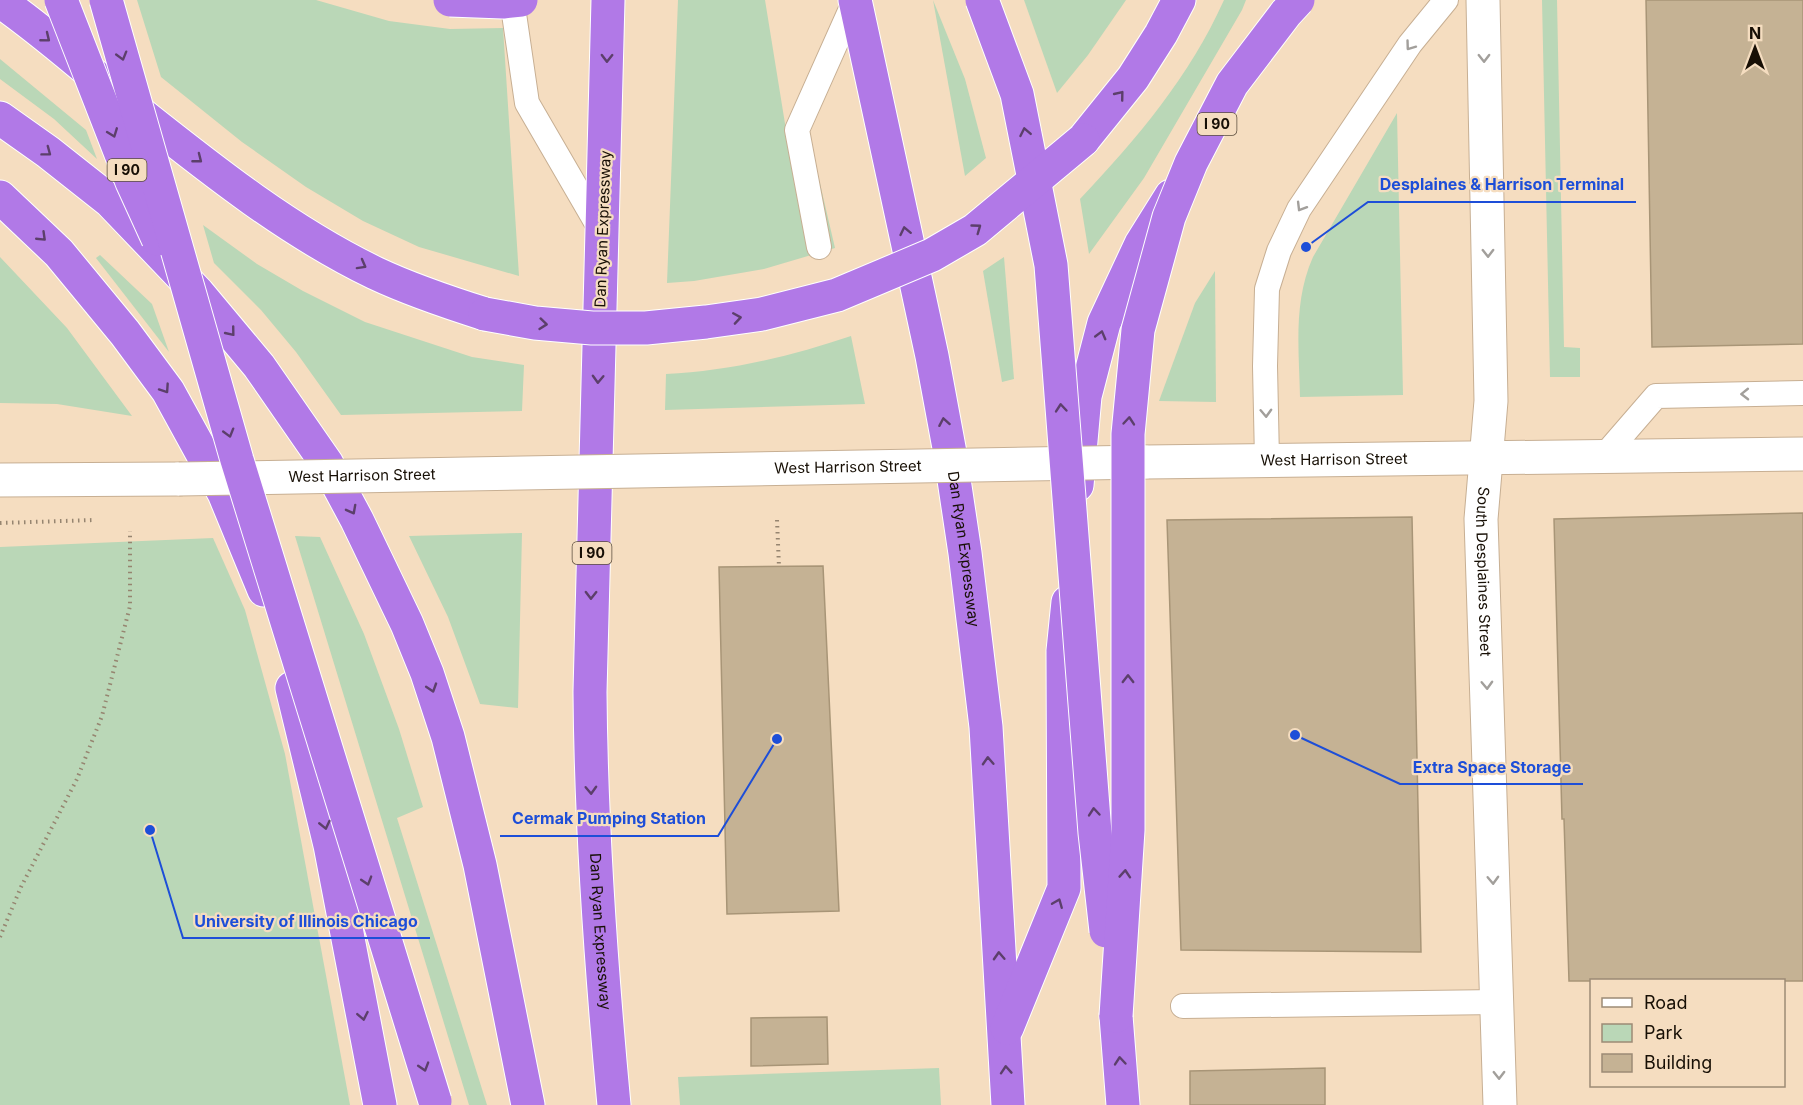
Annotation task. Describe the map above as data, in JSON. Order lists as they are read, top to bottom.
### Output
{
  "streets": {
    "highway": ["I 90", "Dan Ryan Expressway"],
    "main road": ["West Harrison Street", "South Desplaines Street"]
  },
  "crossings": [
    ["I 90", "Dan Ryan Expressway"],
    ["West Harrison Street", "South Desplaines Street"]
  ],
  "one_way": ["South Desplaines Street"],
  "places": [
    "Desplaines & Harrison Terminal",
    "Extra Space Storage",
    "Cermak Pumping Station",
    "University of Illinois Chicago"
  ],
  "legend": ["Road", "Park", "Building"],
  "north": "top"
}
